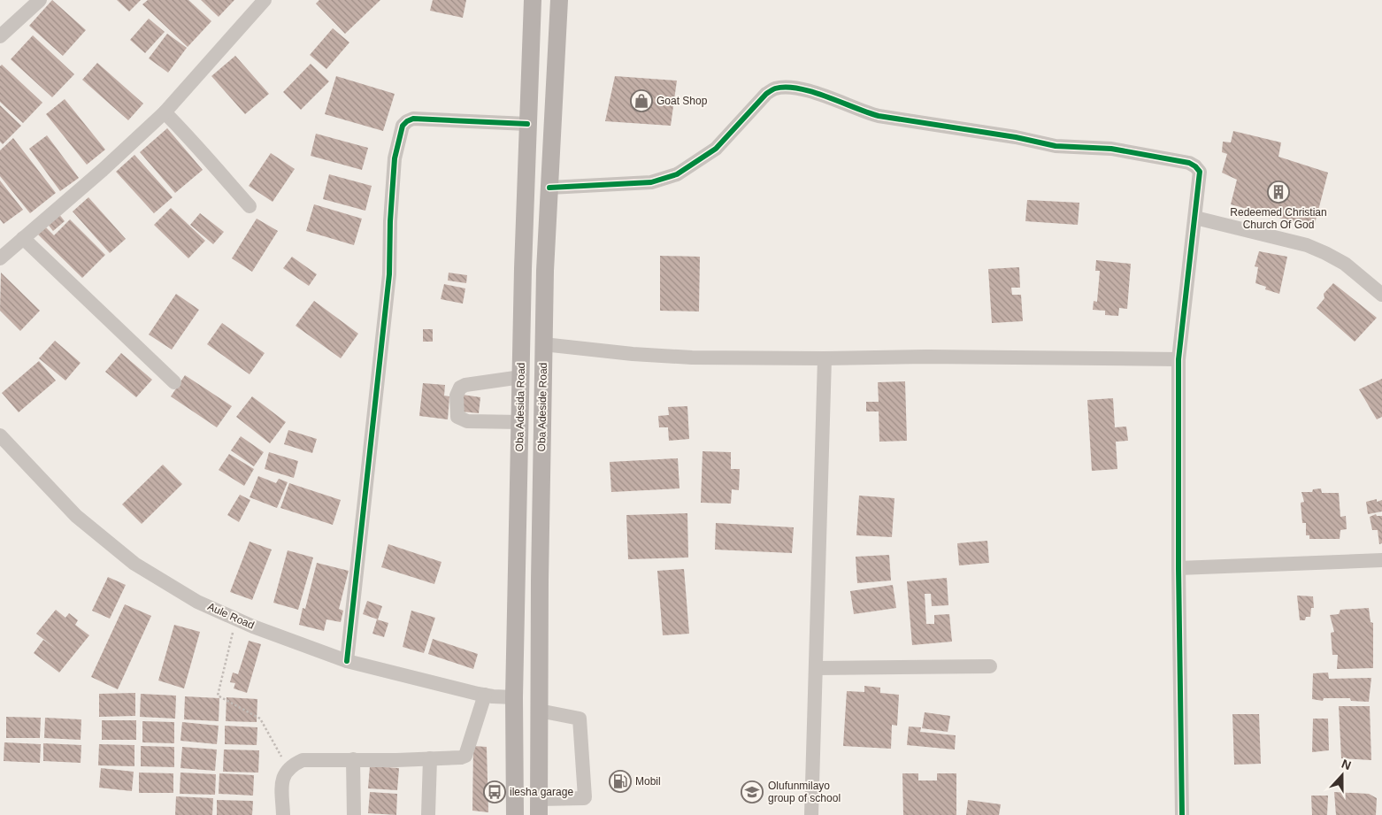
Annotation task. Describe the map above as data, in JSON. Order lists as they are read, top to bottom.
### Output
{
  "streets": {
    "main road": ["Oba Adesida Road", "Oba Adeside Road"],
    "street": ["Aule Road"]
  },
  "crossings": [
    ["Oba Adesida Road", "Aule Road"]
  ],
  "places": {
    "shop": ["Goat Shop"],
    "building": ["Redeemed Christian Church Of God"],
    "fuel station": ["Mobil"],
    "bus stop": ["ilesha garage"],
    "school or university": ["Olufunmilayo group of school"]
  },
  "north": "top"
}
